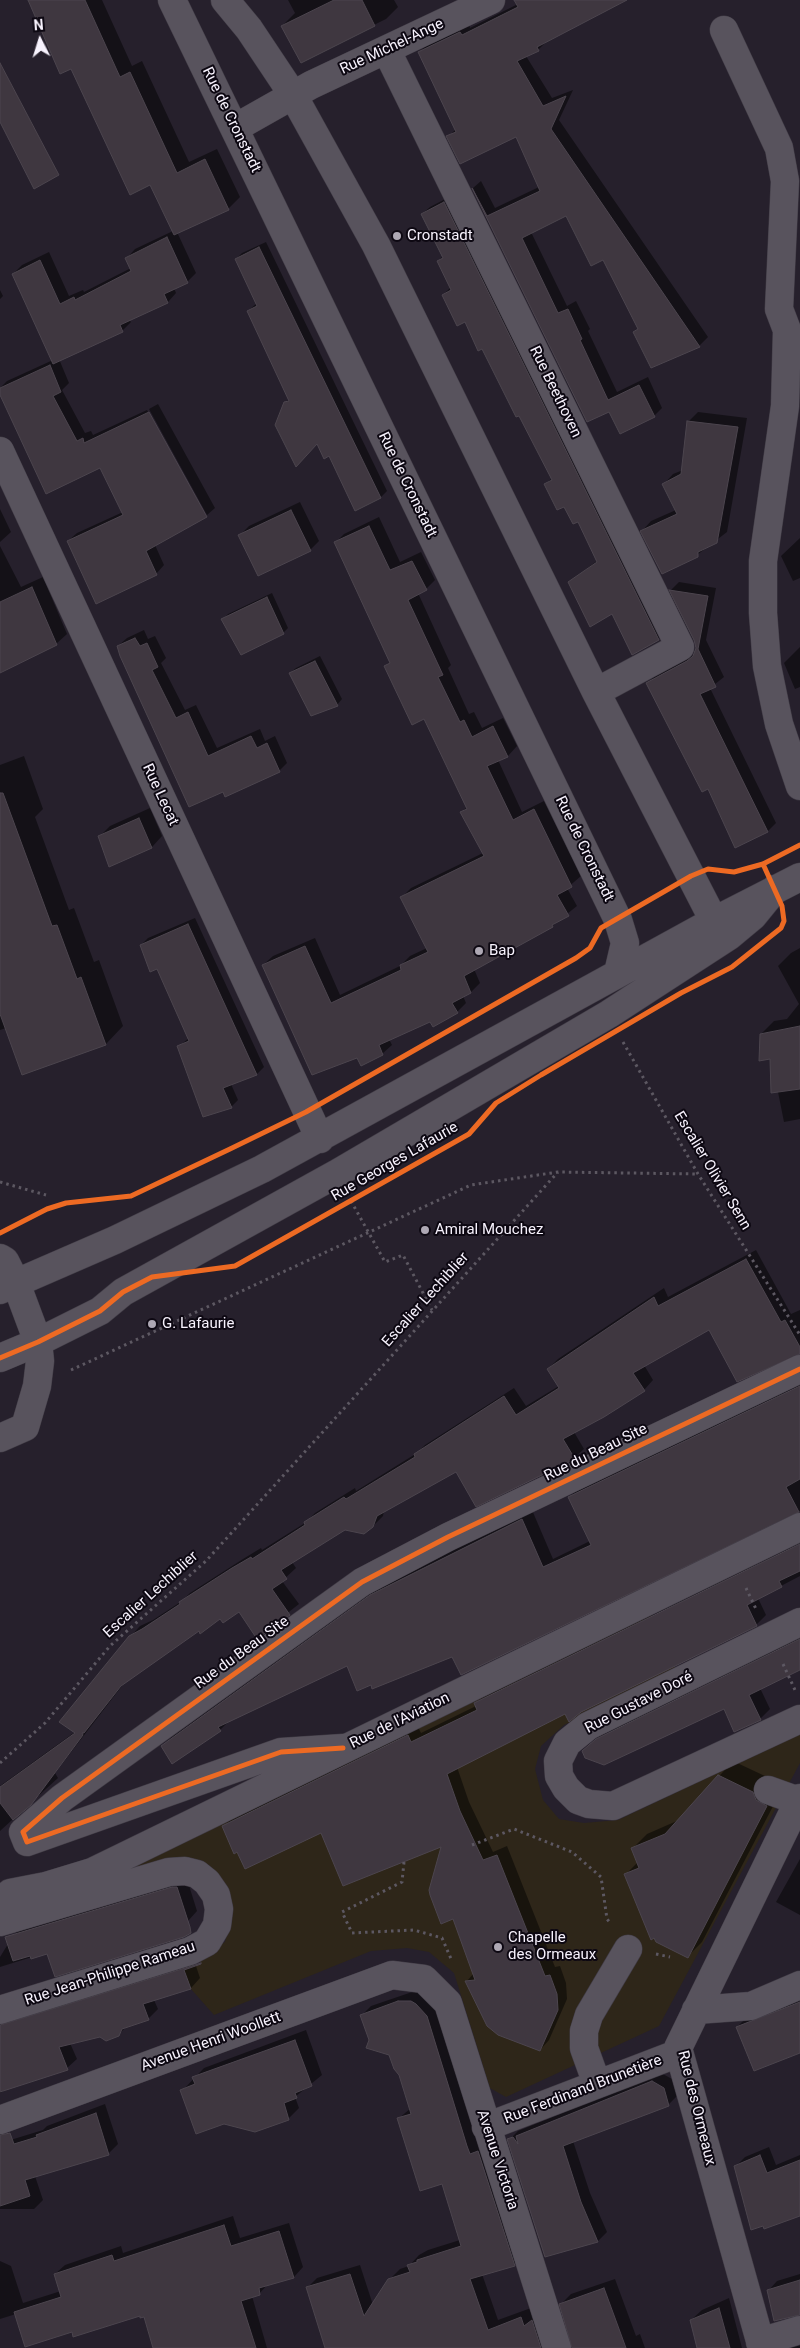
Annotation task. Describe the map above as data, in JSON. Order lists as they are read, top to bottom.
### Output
{
  "streets": {
    "street": [
      "Rue Michel-Ange",
      "Rue de Cronstadt",
      "Rue Beethoven",
      "Rue Lecat",
      "Rue Georges Lafaurie",
      "Rue du Beau Site",
      "Rue Gustave Doré",
      "Rue de l'Aviation",
      "Rue Jean-Philippe Rameau",
      "Avenue Henri Woollett",
      "Rue Ferdinand Brunetière",
      "Rue des Ormeaux",
      "Avenue Victoria"
    ],
    "path": ["Escalier Olivier Senn", "Escalier Lechiblier"]
  },
  "crossings": [
    ["Rue Michel-Ange", "Rue de Cronstadt"],
    ["Rue Michel-Ange", "Rue Beethoven"],
    ["Rue Georges Lafaurie", "Escalier Olivier Senn"],
    ["Rue du Beau Site", "Rue de l'Aviation"],
    ["Avenue Henri Woollett", "Avenue Victoria"],
    ["Rue Ferdinand Brunetière", "Rue des Ormeaux"],
    ["Rue Ferdinand Brunetière", "Avenue Victoria"]
  ],
  "places": [
    "Cronstadt",
    "Bap",
    "Amiral Mouchez",
    "G. Lafaurie",
    "Chapelle des Ormeaux"
  ],
  "north": "top"
}
